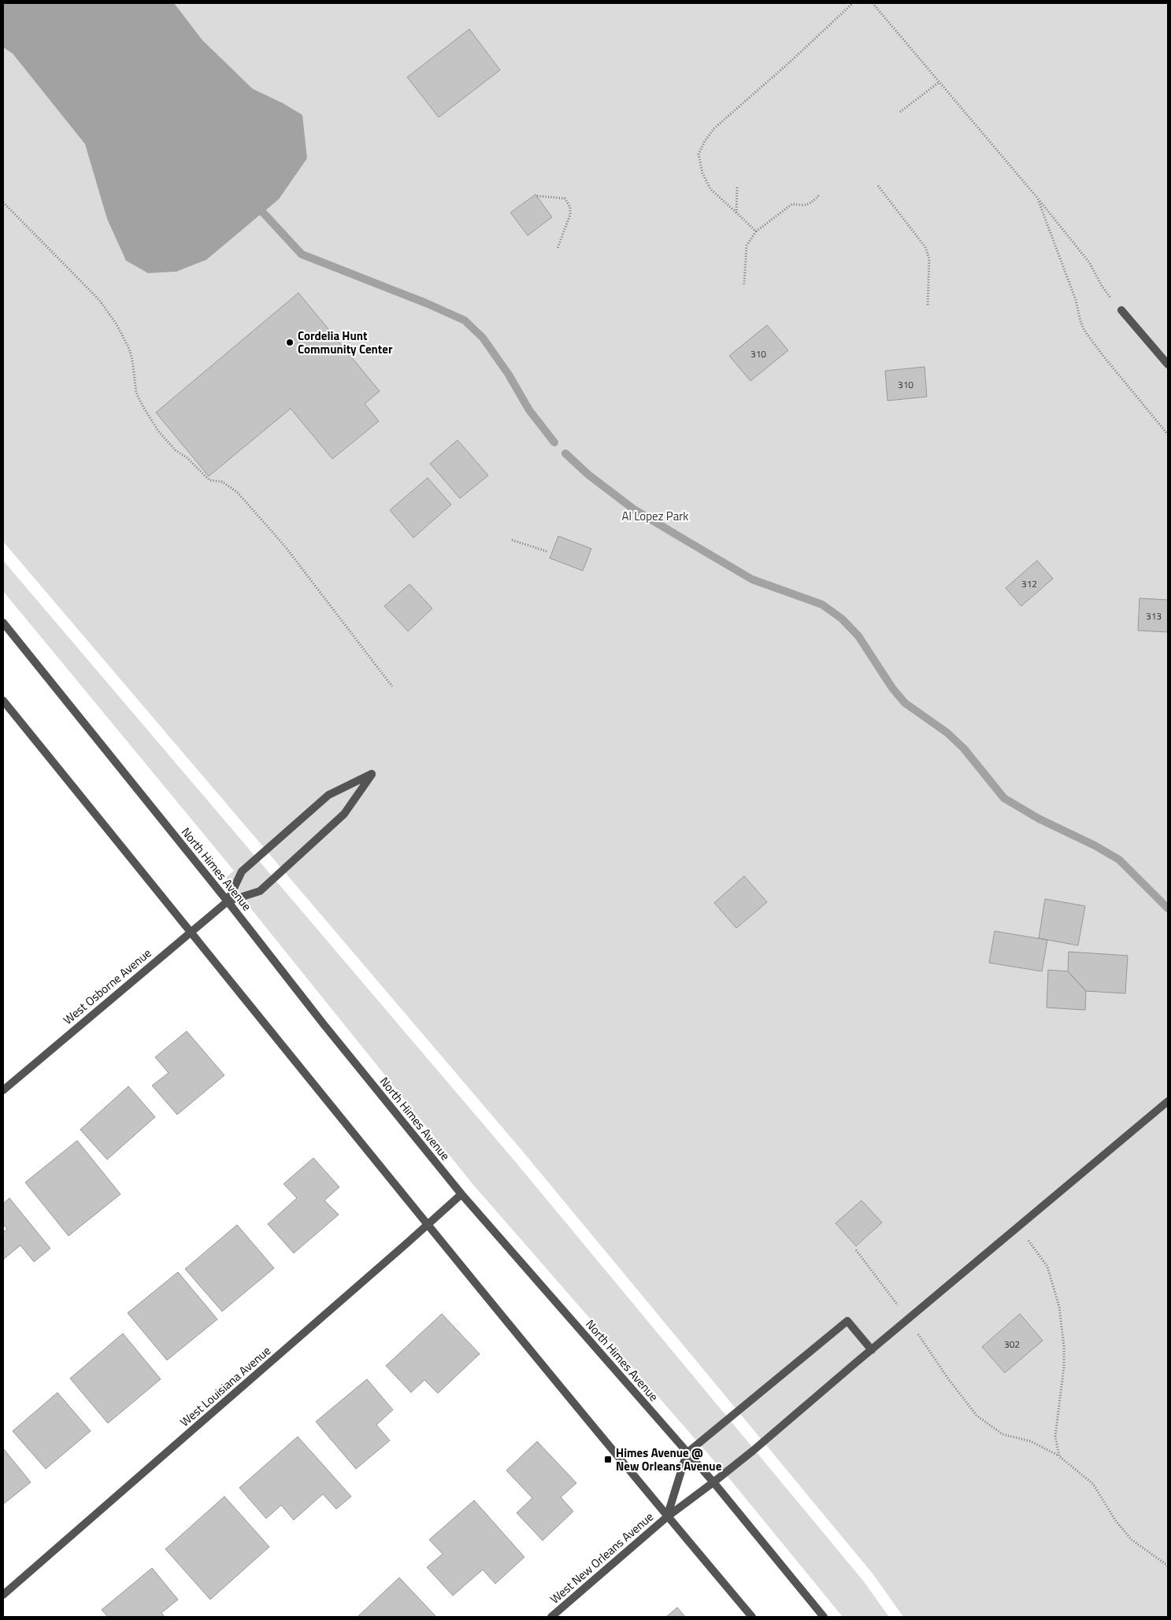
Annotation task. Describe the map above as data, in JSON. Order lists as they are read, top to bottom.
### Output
{
  "streets": {
    "street": [
      "North Himes Avenue",
      "West Osborne Avenue",
      "West Louisiana Avenue",
      "West New Orleans Avenue"
    ]
  },
  "crossings": [
    ["North Himes Avenue", "West Osborne Avenue"],
    ["North Himes Avenue", "West Louisiana Avenue"],
    ["North Himes Avenue", "West New Orleans Avenue"]
  ],
  "parks": ["Al Lopez Park"],
  "places": {
    "other": ["Cordelia Hunt Community Center"],
    "transit": ["Himes Avenue @ New Orleans Avenue"]
  },
  "house_numbers": [
    "310",
    "310",
    "312",
    "313",
    "302"
  ]
}
